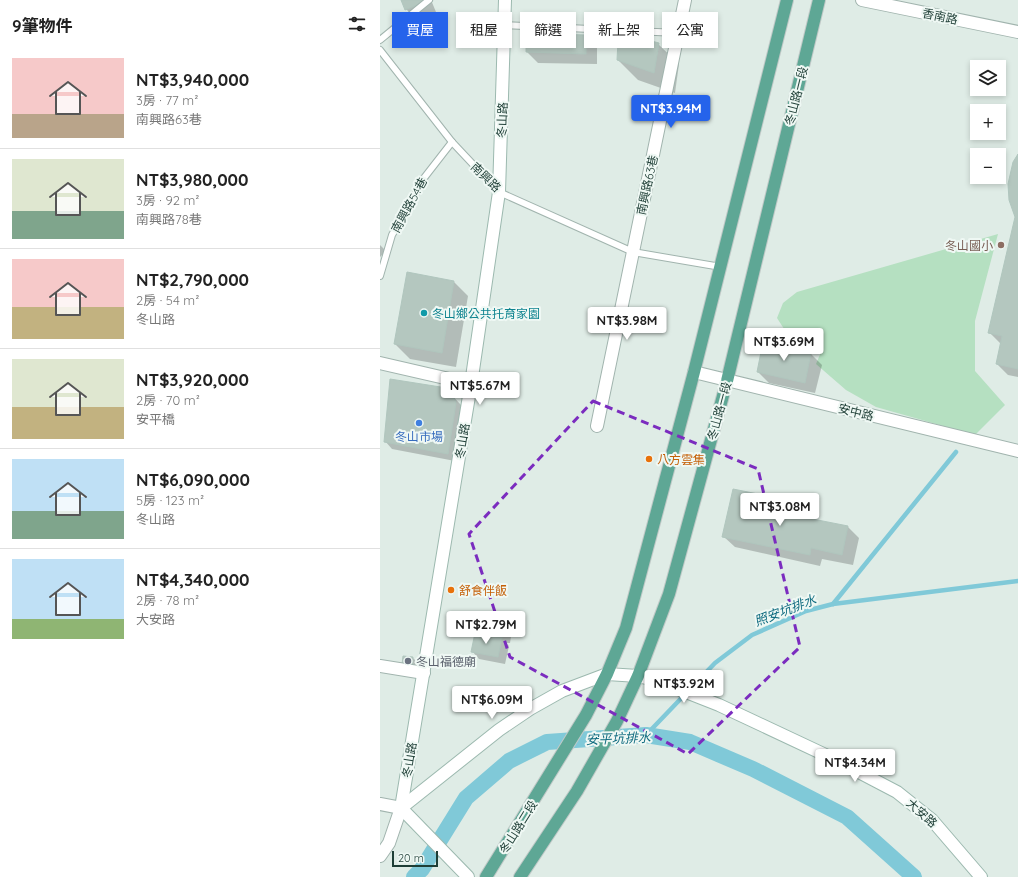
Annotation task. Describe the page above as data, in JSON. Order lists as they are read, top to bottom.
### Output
{
  "streets": {
    "main road": ["冬山路一段", "冬山路二段"],
    "street": [
      "香南路",
      "冬山路",
      "南興路63巷",
      "安中路",
      "大安路"
    ],
    "lane": ["南興路", "南興路54巷"]
  },
  "crossings": [
    ["冬山路一段", "安中路"],
    ["冬山路一段", "大安路"],
    ["冬山路", "南興路"],
    ["南興路", "南興路63巷"],
    ["南興路", "南興路54巷"],
    ["大安路", "冬山路二段"]
  ],
  "water": ["照安坑排水", "安平坑排水"],
  "places": [
    "冬山國小",
    "冬山鄉公共托育家園",
    "冬山市場",
    "八方雲集",
    "舒食伴飯",
    "冬山福德廟"
  ],
  "scale_bar": "20 m",
  "page": {
    "heading": "9筆物件",
    "chip": [
      "買屋",
      "租屋",
      "篩選",
      "新上架",
      "公寓"
    ],
    "list": [
      {
        "name": "NT$3,940,000",
        "note": "3房 · 77 m² · 南興路63巷"
      },
      {
        "name": "NT$3,980,000",
        "note": "3房 · 92 m² · 南興路78巷"
      },
      {
        "name": "NT$2,790,000",
        "note": "2房 · 54 m² · 冬山路"
      },
      {
        "name": "NT$3,920,000",
        "note": "2房 · 70 m² · 安平橋"
      },
      {
        "name": "NT$6,090,000",
        "note": "5房 · 123 m² · 冬山路"
      },
      {
        "name": "NT$4,340,000",
        "note": "2房 · 78 m² · 大安路"
      }
    ],
    "map_buttons": ["+", "−"],
    "price": [
      "NT$3.94M",
      "NT$3.98M",
      "NT$3.69M",
      "NT$5.67M",
      "NT$3.08M",
      "NT$2.79M",
      "NT$3.92M",
      "NT$6.09M",
      "NT$4.34M"
    ],
    "scale": "20 m"
  }
}
